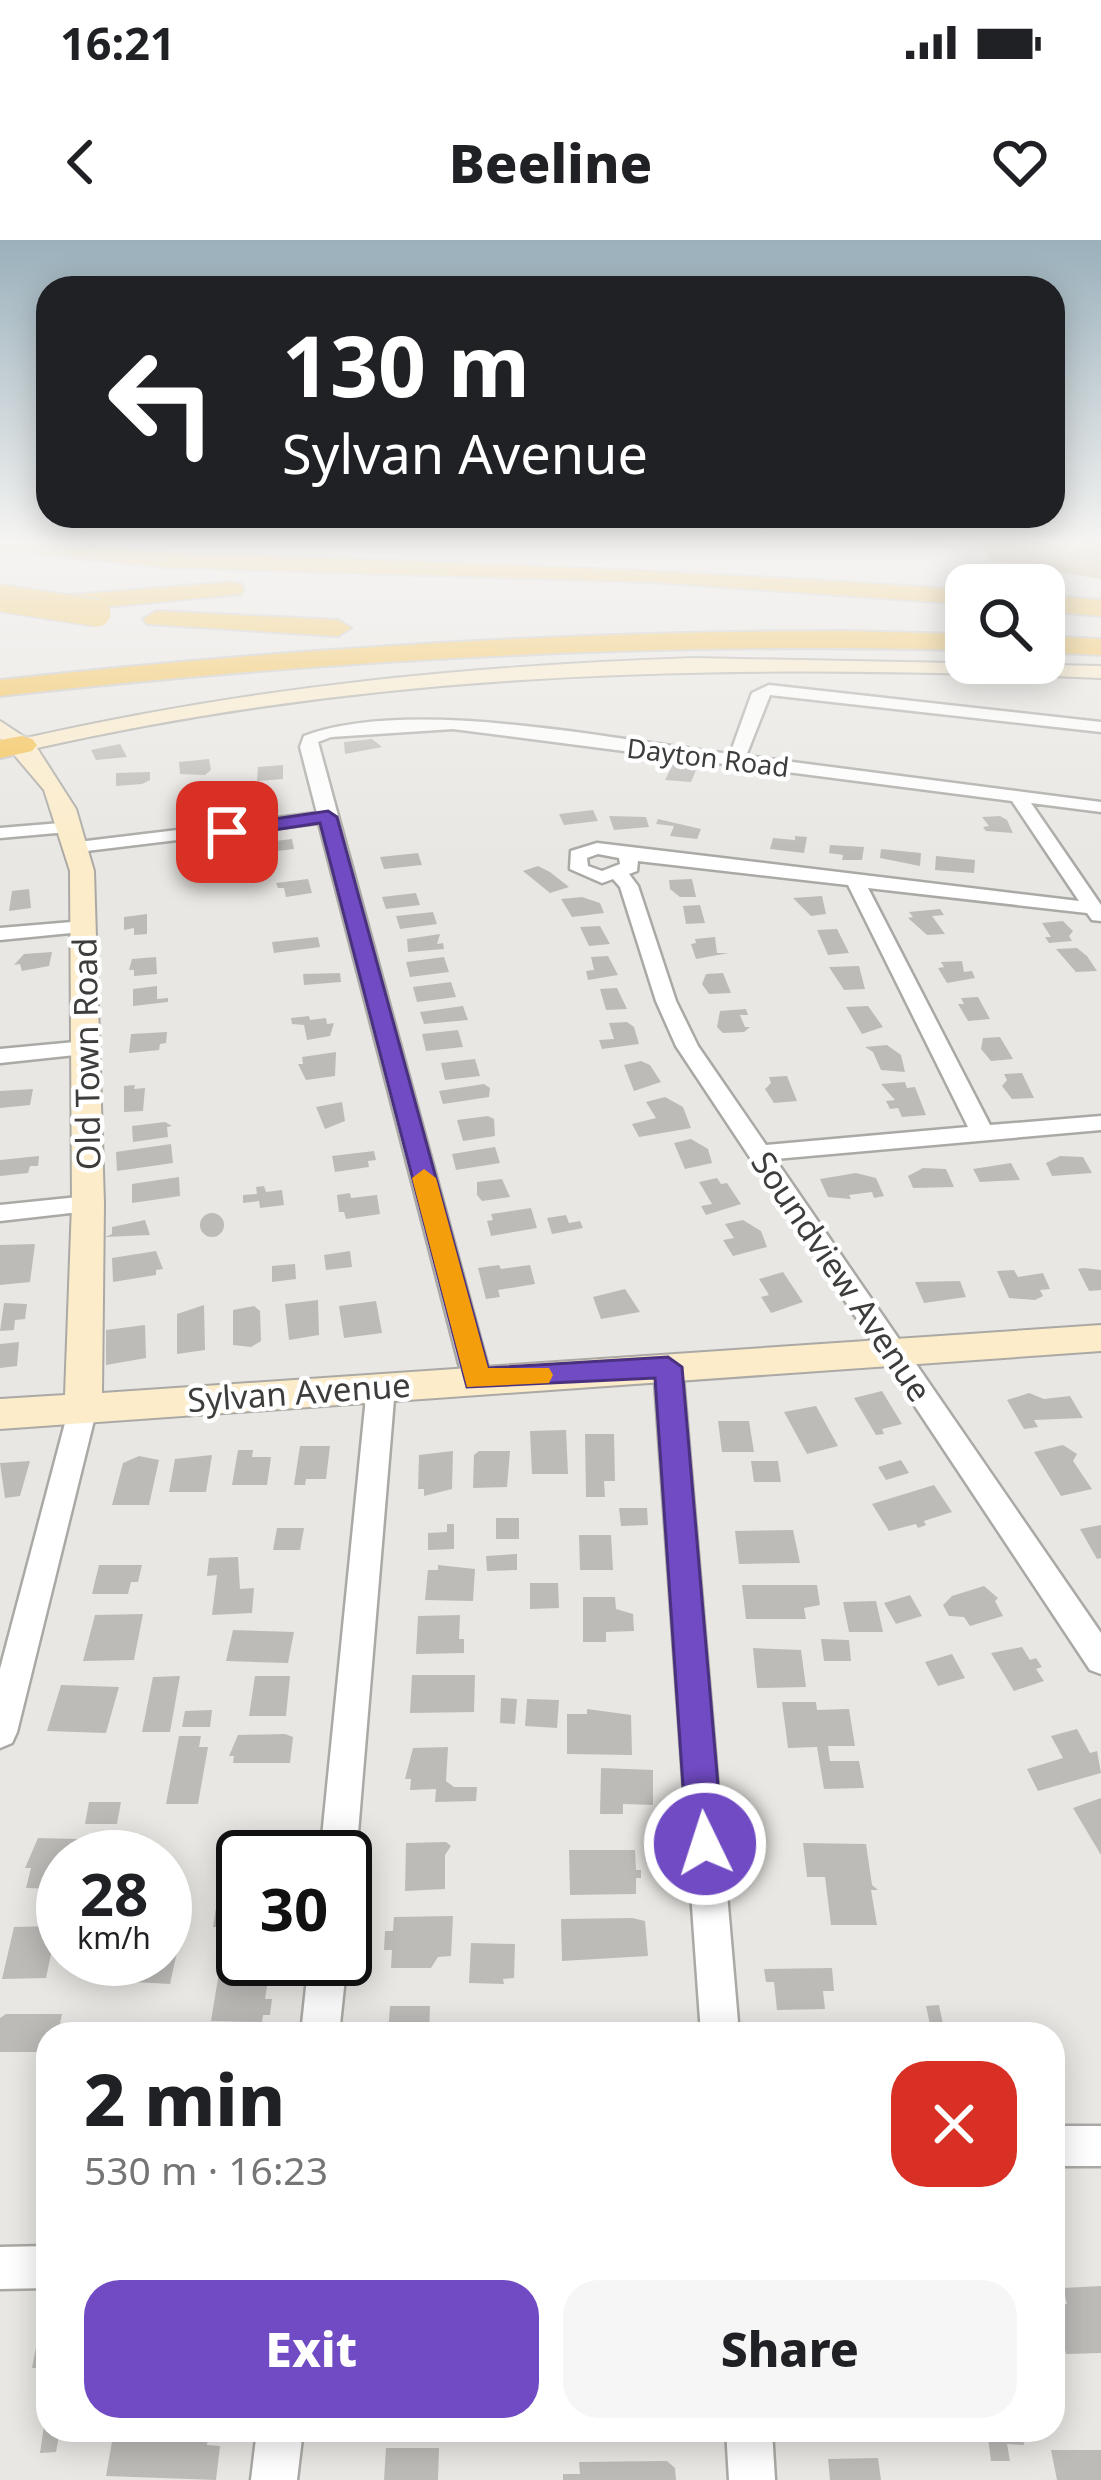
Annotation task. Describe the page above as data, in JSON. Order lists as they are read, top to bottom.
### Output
{
  "streets": {
    "main road": ["Old Town Road", "Sylvan Avenue"],
    "street": ["Dayton Road", "Soundview Avenue"]
  },
  "crossings": [
    ["Old Town Road", "Sylvan Avenue"],
    ["Soundview Avenue", "Sylvan Avenue"]
  ],
  "page": {
    "status": "16:21",
    "header": "Beeline",
    "turn": ["130 m", "Sylvan Avenue"],
    "speed": "28 km/h",
    "limit": "30",
    "heading": ["2 min", "530 m · 16:23"],
    "buttons": ["Exit", "Share"]
  }
}
